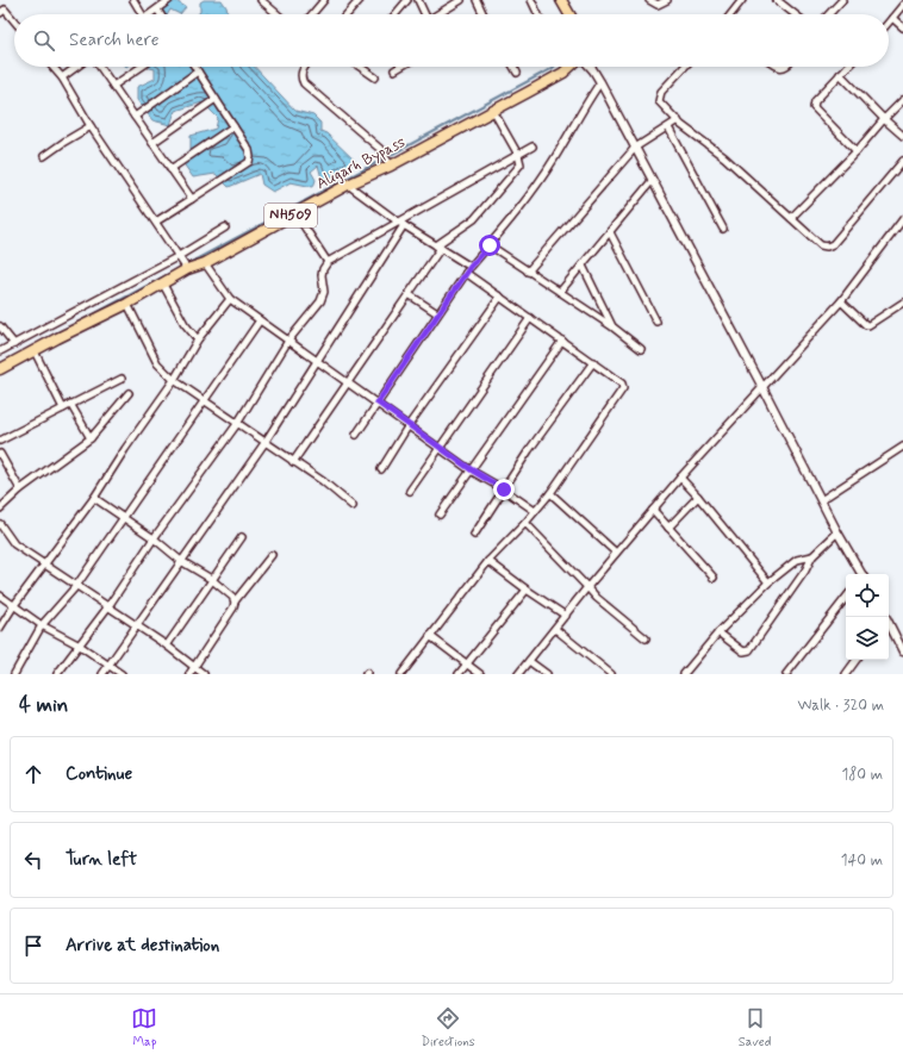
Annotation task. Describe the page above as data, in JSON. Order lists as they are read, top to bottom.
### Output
{
  "streets": {
    "highway": ["Aligarh Bypass", "NH509"]
  },
  "page": {
    "search": "Search here",
    "heading": ["4 min", "Walk · 320 m"],
    "list": [
      ["Continue", "180 m"],
      ["Turn left", "140 m"],
      "Arrive at destination"
    ],
    "nav": ["Map", "Directions", "Saved"]
  }
}
